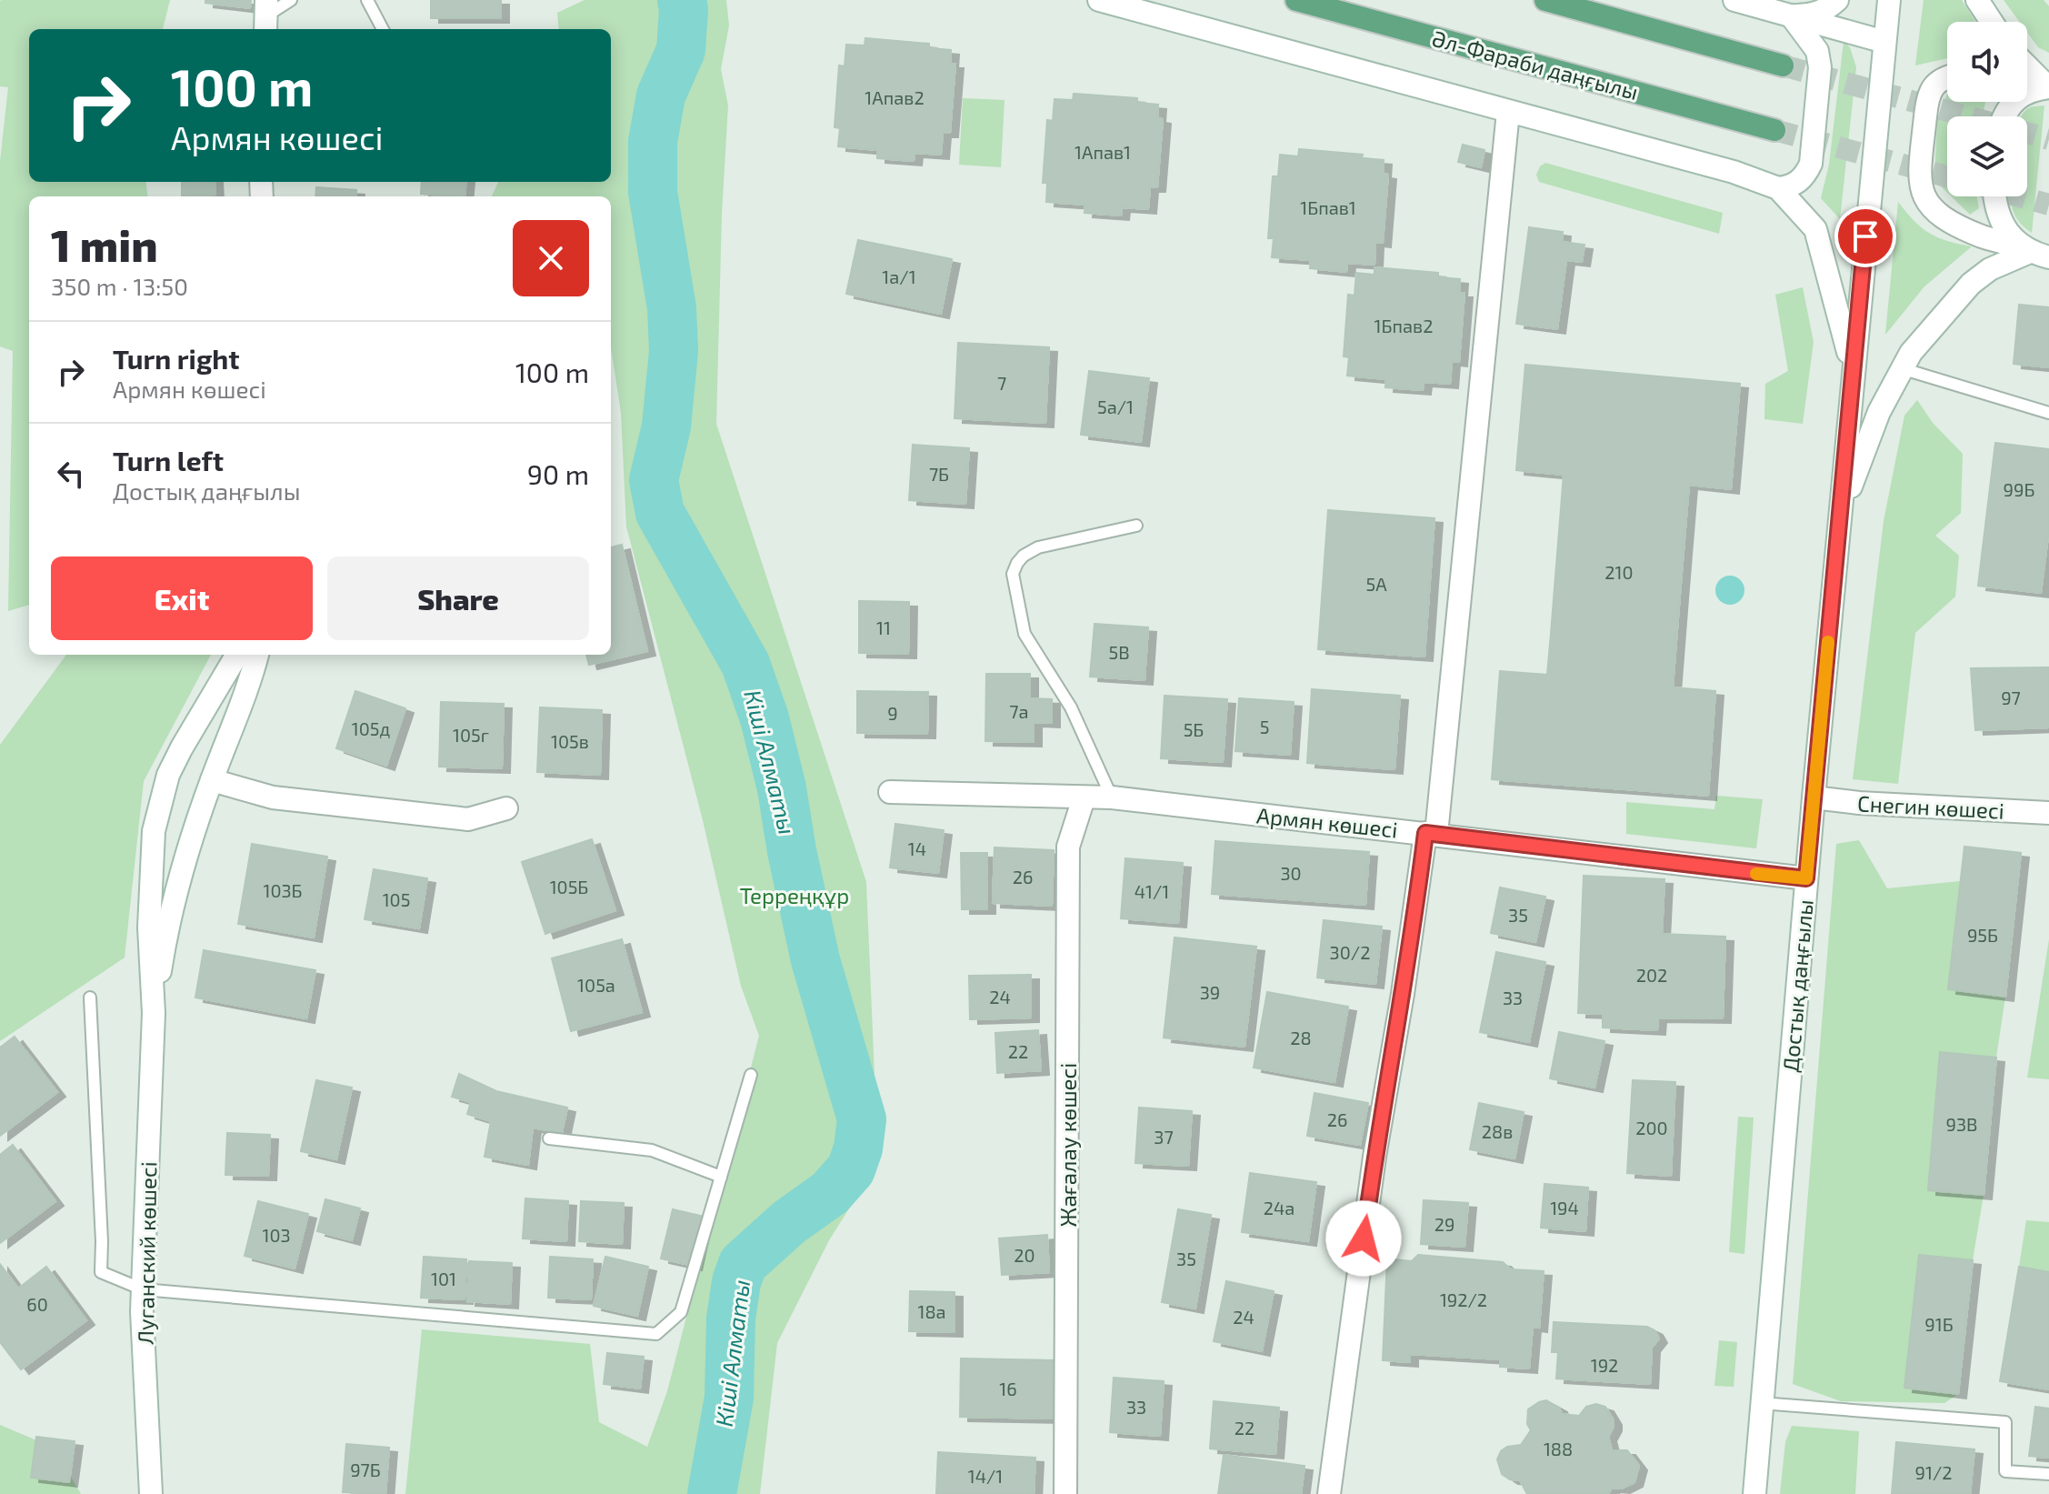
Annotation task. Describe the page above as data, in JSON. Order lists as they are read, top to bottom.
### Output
{
  "streets": {
    "main road": ["Әл-Фараби даңғылы"],
    "street": [
      "Снегин көшесі",
      "Армян көшесі",
      "Достық даңғылы",
      "Жағалау көшесі",
      "Луганский көшесі"
    ]
  },
  "crossings": [
    ["Снегин көшесі", "Достық даңғылы"],
    ["Армян көшесі", "Достық даңғылы"],
    ["Армян көшесі", "Жағалау көшесі"]
  ],
  "water": ["Кіші Алматы"],
  "parks": ["Терреңқұр"],
  "house_numbers": [
    "1Апав2",
    "1Апав1",
    "1Бпав1",
    "1а/1",
    "1Бпав2",
    "7",
    "5а/1",
    "7Б",
    "99Б",
    "210",
    "5А",
    "11",
    "5В",
    "97",
    "7а",
    "9",
    "5",
    "105д",
    "5Б",
    "105г",
    "105в",
    "14",
    "30",
    "26",
    "105Б",
    "103Б",
    "41/1",
    "105",
    "35",
    "95Б",
    "30/2",
    "202",
    "105а",
    "39",
    "24",
    "33",
    "28",
    "22",
    "26",
    "93В",
    "200",
    "28в",
    "37",
    "24а",
    "194",
    "29",
    "103",
    "20",
    "35",
    "101",
    "192/2",
    "60",
    "18а",
    "24",
    "91Б",
    "192",
    "16",
    "33",
    "22",
    "188",
    "97Б",
    "91/2",
    "14/1"
  ],
  "page": {
    "turn": ["100 m", "Армян көшесі"],
    "heading": ["1 min", "350 m · 13:50"],
    "list": [
      {
        "name": "Turn right",
        "note": "Армян көшесі",
        "value": "100 m"
      },
      {
        "name": "Turn left",
        "note": "Достық даңғылы",
        "value": "90 m"
      }
    ],
    "buttons": ["Exit", "Share"]
  }
}
